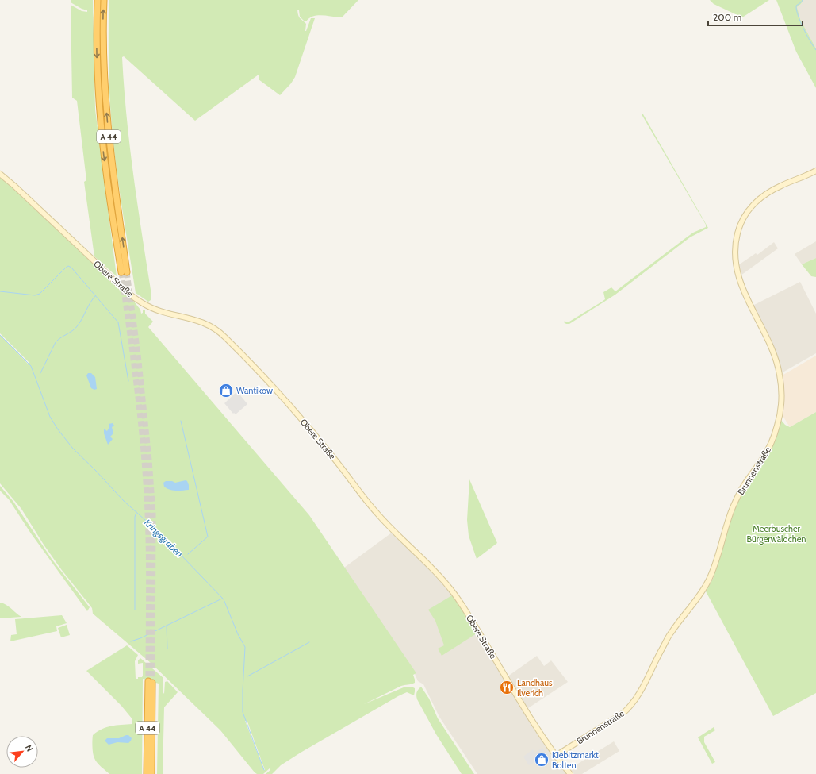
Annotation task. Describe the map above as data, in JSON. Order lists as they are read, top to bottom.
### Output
{
  "streets": {
    "highway": ["A 44"],
    "street": ["Obere Straße", "Brunnenstraße"]
  },
  "crossings": [
    ["Obere Straße", "Brunnenstraße"]
  ],
  "water": ["Kringsgraben"],
  "parks": ["Meerbuscher Bürgerwäldchen"],
  "places": {
    "shop": ["Wantikow", "Kiebitzmarkt Bolten"],
    "restaurant": ["Landhaus Ilverich"]
  },
  "scale_bar": "200 m",
  "north": "top right"
}
